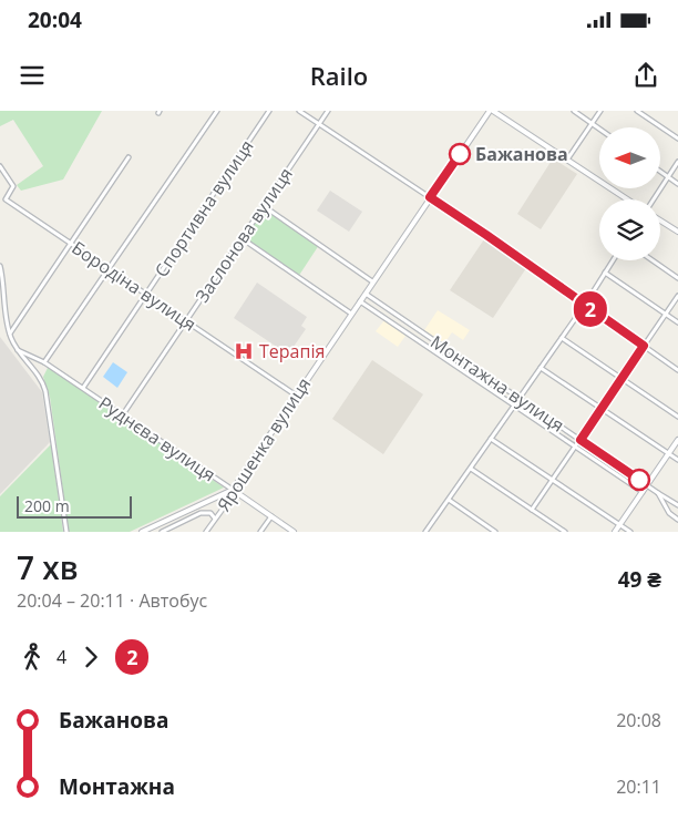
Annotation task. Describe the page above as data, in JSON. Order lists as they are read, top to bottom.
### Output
{
  "streets": {
    "street": [
      "Спортивна вулиця",
      "Заслонова вулиця",
      "Бородіна вулиця",
      "Монтажна вулиця",
      "Руднєва вулиця",
      "Ярошенка вулиця"
    ]
  },
  "crossings": [
    ["Спортивна вулиця", "Бородіна вулиця"],
    ["Спортивна вулиця", "Руднєва вулиця"],
    ["Заслонова вулиця", "Бородіна вулиця"],
    ["Заслонова вулиця", "Руднєва вулиця"],
    ["Бородіна вулиця", "Ярошенка вулиця"],
    ["Монтажна вулиця", "Ярошенка вулиця"],
    ["Руднєва вулиця", "Ярошенка вулиця"]
  ],
  "places": {
    "other": ["Бажанова"],
    "hospital": ["Терапія"]
  },
  "lines": ["bus line 2"],
  "scale_bar": "200 m",
  "north": "left",
  "page": {
    "status": "20:04",
    "header": "Railo",
    "on_map": "2",
    "scale": "200 m",
    "heading": ["7 хв", "20:04 – 20:11 · Автобус", "49 ₴"],
    "legs": ["4", "2"],
    "list": [
      {
        "name": "Бажанова",
        "value": "20:08"
      },
      {
        "name": "Монтажна",
        "value": "20:11"
      }
    ]
  }
}
